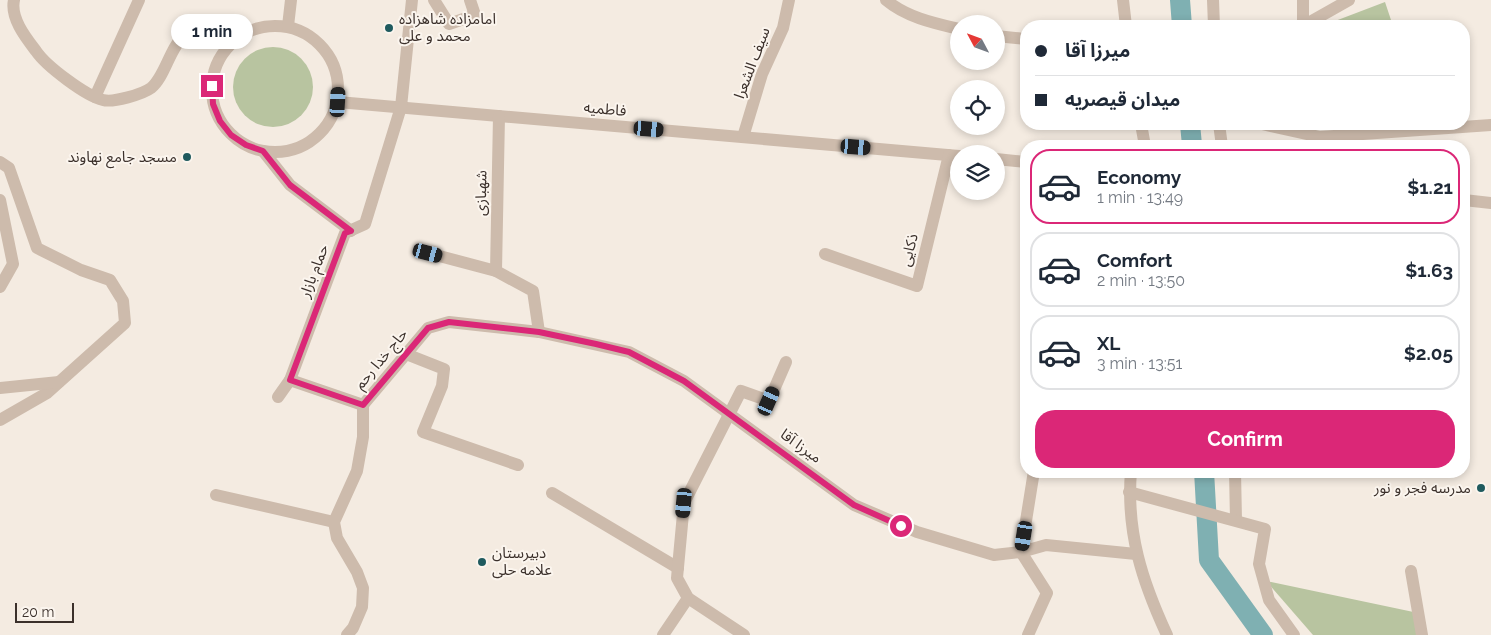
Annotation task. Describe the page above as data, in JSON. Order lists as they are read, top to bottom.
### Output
{
  "streets": {
    "street": [
      "سیف الشعرا",
      "فاطمیه",
      "شهبازی",
      "ذکایی",
      "حمام بازار",
      "حاج خدا رحم",
      "میرزا آقا"
    ]
  },
  "crossings": [
    ["سیف الشعرا", "فاطمیه"],
    ["فاطمیه", "شهبازی"],
    ["فاطمیه", "حمام بازار"],
    ["حاج خدا رحم", "میرزا آقا"]
  ],
  "places": [
    "امامزاده شاهزاده محمد و علی",
    "مسجد جامع نهاوند",
    "مدرسه فجر و نور",
    "دبیرستان علامه حلی"
  ],
  "scale_bar": "20 m",
  "north": "top left",
  "page": {
    "bubble": "1 min",
    "banner": ["میرزا آقا", "میدان قیصریه"],
    "list": [
      {
        "name": "Economy",
        "note": "1 min · 13:49",
        "value": "$1.21"
      },
      {
        "name": "Comfort",
        "note": "2 min · 13:50",
        "value": "$1.63"
      },
      {
        "name": "XL",
        "note": "3 min · 13:51",
        "value": "$2.05"
      }
    ],
    "buttons": "Confirm",
    "scale": "20 m"
  }
}
